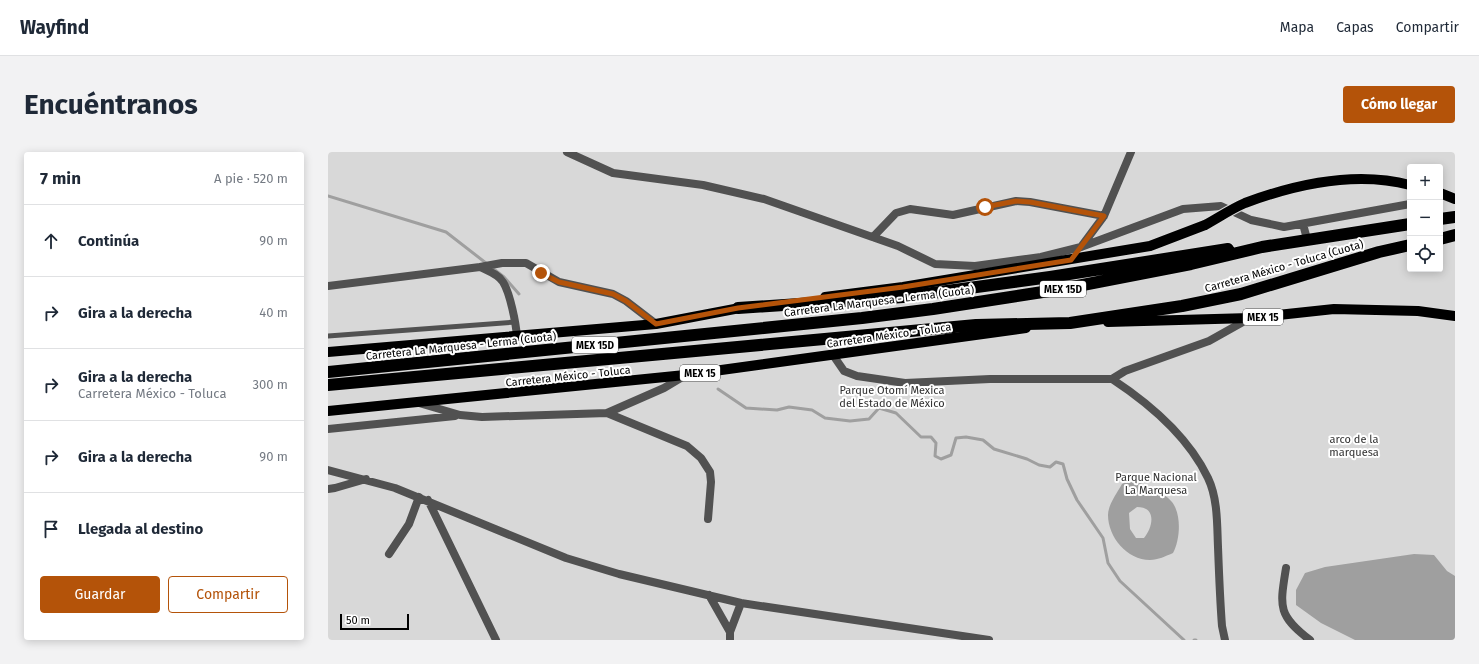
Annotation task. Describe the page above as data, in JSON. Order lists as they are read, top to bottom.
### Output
{
  "streets": {
    "highway": ["Carretera México - Toluca (Cuota)", "MEX 15D", "Carretera La Marquesa - Lerma (Cuota)"],
    "main road": ["MEX 15", "Carretera México - Toluca"]
  },
  "crossings": [
    ["Carretera México - Toluca (Cuota)", "MEX 15D"],
    ["Carretera México - Toluca (Cuota)", "Carretera La Marquesa - Lerma (Cuota)"],
    ["Carretera México - Toluca (Cuota)", "Carretera México - Toluca"],
    ["MEX 15D", "Carretera México - Toluca"]
  ],
  "parks": ["Parque Otomí Mexica del Estado de México", "arco de la marquesa", "Parque Nacional La Marquesa"],
  "scale_bar": "50 m",
  "page": {
    "header": "Wayfind",
    "nav": ["Mapa", "Capas", "Compartir"],
    "buttons": [
      "Cómo llegar",
      ["Guardar", "Compartir"]
    ],
    "title": "Encuéntranos",
    "heading": ["7 min", "A pie · 520 m"],
    "map_buttons": ["+", "−"],
    "list": [
      ["Continúa", "90 m"],
      ["Gira a la derecha", "40 m"],
      ["Gira a la derecha", "Carretera México - Toluca", "300 m"],
      ["Gira a la derecha", "90 m"],
      "Llegada al destino"
    ],
    "scale": "50 m"
  }
}
